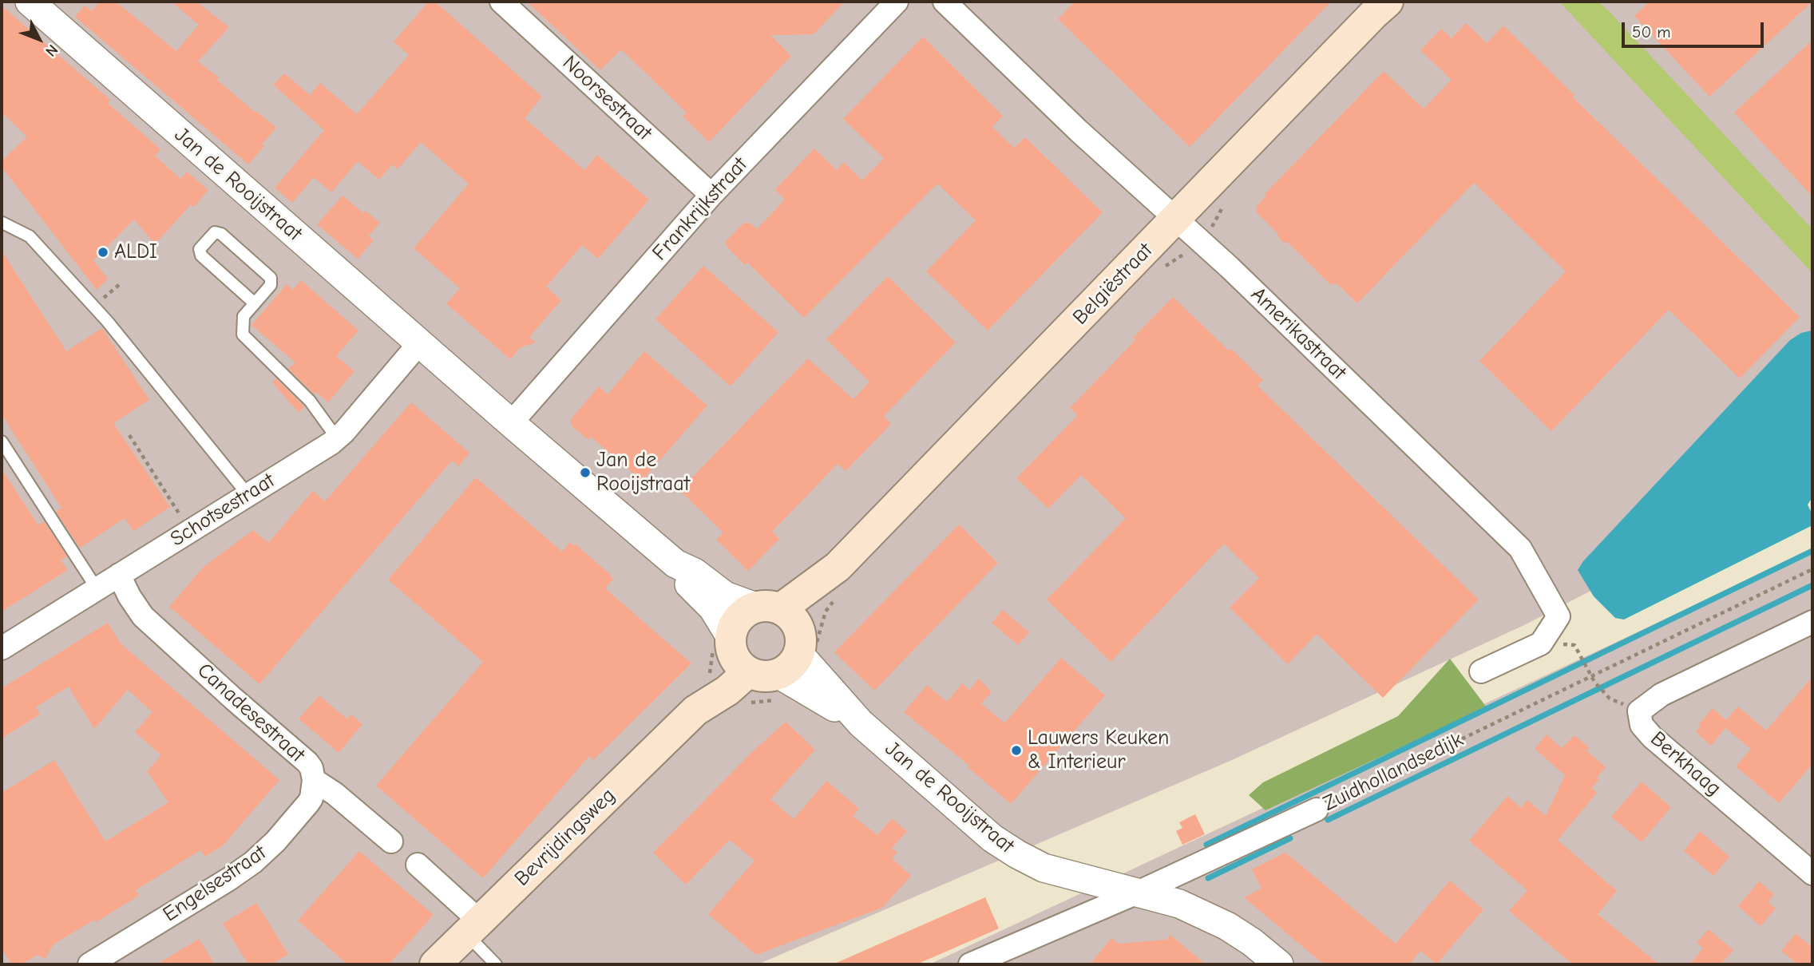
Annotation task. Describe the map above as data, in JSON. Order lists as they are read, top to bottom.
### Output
{
  "streets": {
    "main road": ["Belgiëstraat", "Bevrijdingsweg"],
    "street": [
      "Noorsestraat",
      "Jan de Rooijstraat",
      "Frankrijkstraat",
      "Amerikastraat",
      "Schotsestraat",
      "Canadesestraat",
      "Berkhaag",
      "Zuidhollandsedijk",
      "Engelsestraat"
    ]
  },
  "crossings": [
    ["Noorsestraat", "Frankrijkstraat"],
    ["Jan de Rooijstraat", "Frankrijkstraat"],
    ["Jan de Rooijstraat", "Belgiëstraat"],
    ["Jan de Rooijstraat", "Schotsestraat"],
    ["Jan de Rooijstraat", "Zuidhollandsedijk"],
    ["Jan de Rooijstraat", "Bevrijdingsweg"],
    ["Belgiëstraat", "Amerikastraat"],
    ["Belgiëstraat", "Bevrijdingsweg"],
    ["Schotsestraat", "Canadesestraat"],
    ["Canadesestraat", "Engelsestraat"]
  ],
  "places": ["ALDI", "Jan de Rooijstraat", "Lauwers Keuken & Interieur"],
  "scale_bar": "50 m",
  "north": "bottom right"
}
